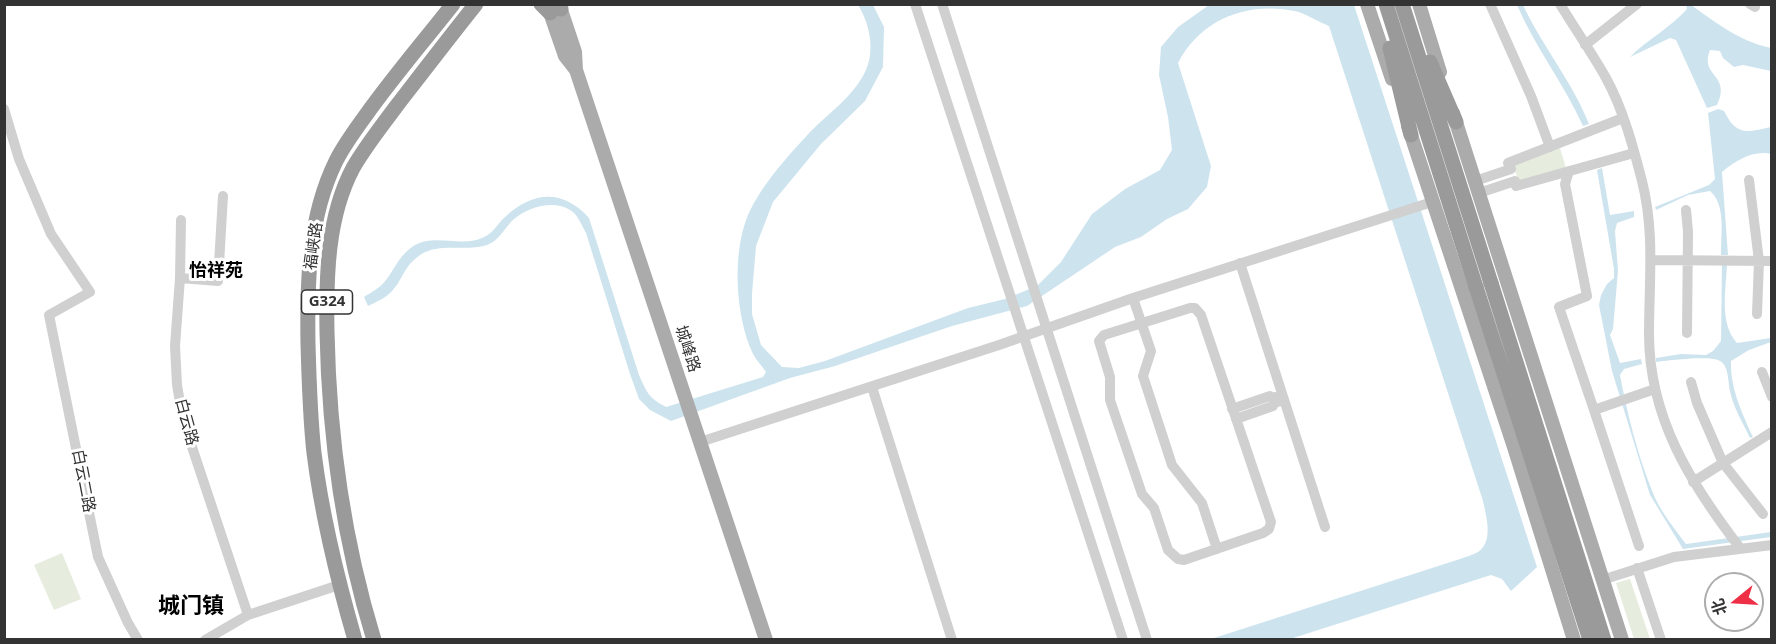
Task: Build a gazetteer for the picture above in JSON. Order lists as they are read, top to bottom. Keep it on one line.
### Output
{"streets":{"highway":["福峡路","G324"],"main road":["城峰路"],"street":["白云路","白云二路"]},"districts":["怡祥苑","城门镇"],"north":"left"}
